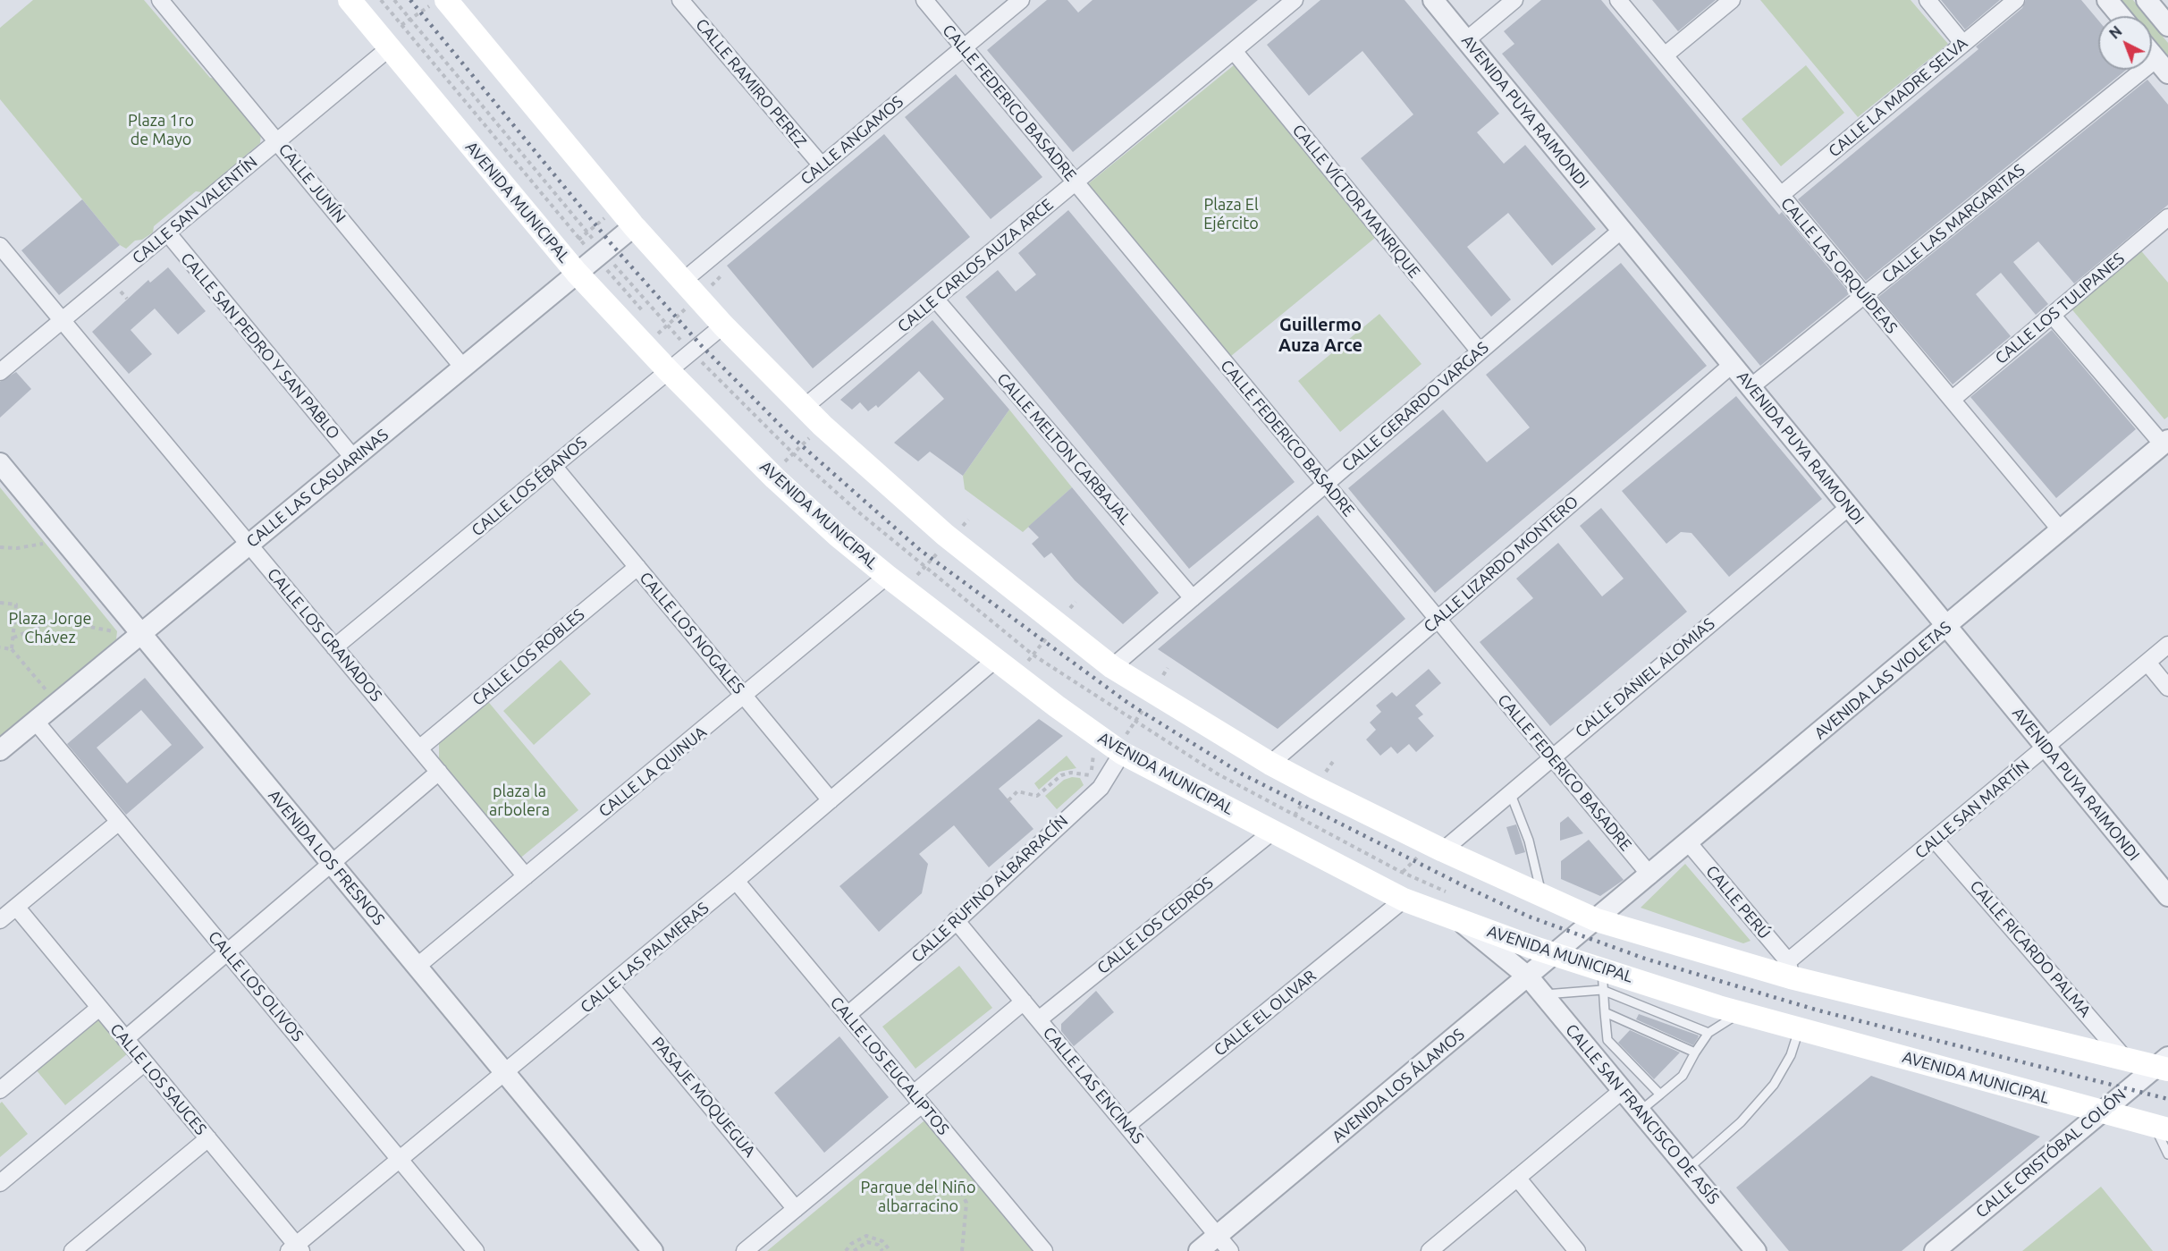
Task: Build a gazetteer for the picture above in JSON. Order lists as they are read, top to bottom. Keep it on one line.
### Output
{"streets":{"main road":["AVENIDA MUNICIPAL"],"street":["CALLE RAMIRO PEREZ","CALLE LA MADRE SELVA","CALLE FEDERICO BASADRE","AVENIDA PUYA RAIMONDI","CALLE ANGAMOS","CALLE JUNÍN","CALLE VÍCTOR MANRIQUE","CALLE SAN VALENTÍN","CALLE LAS MARGARITAS","CALLE CARLOS AUZA ARCE","CALLE LAS ORQUÍDEAS","CALLE LOS TULIPANES","CALLE SAN PEDRO Y SAN PABLO","CALLE GERARDO VARGAS","CALLE MELTON CARBAJAL","CALLE LOS ÉBANOS","CALLE LAS CASUARINAS","CALLE LIZARDO MONTERO","CALLE LOS NOGALES","CALLE LOS GRANADOS","CALLE LOS ROBLES","CALLE DANIEL ALOMIAS","AVENIDA LAS VIOLETAS","CALLE LA QUINUA","CALLE SAN MARTÍN","AVENIDA LOS FRESNOS","CALLE RUFINO ALBARRACÍN","CALLE PERÚ","CALLE LOS CEDROS","CALLE RICARDO PALMA","CALLE LAS PALMERAS","CALLE LOS OLIVOS","CALLE EL OLIVAR","CALLE LOS EUCALIPTOS","CALLE LOS SAUCES","CALLE LAS ENCINAS","AVENIDA LOS ÁLAMOS","PASAJE MOQUEGUA","CALLE SAN FRANCISCO DE ASÍS","CALLE CRISTÓBAL COLÓN"]},"crossings":[["CALLE RAMIRO PEREZ","CALLE ANGAMOS"],["CALLE LA MADRE SELVA","CALLE LAS ORQUÍDEAS"],["CALLE FEDERICO BASADRE","CALLE ANGAMOS"],["CALLE FEDERICO BASADRE","CALLE CARLOS AUZA ARCE"],["CALLE FEDERICO BASADRE","CALLE GERARDO VARGAS"],["CALLE FEDERICO BASADRE","CALLE LIZARDO MONTERO"],["CALLE FEDERICO BASADRE","CALLE DANIEL ALOMIAS"],["CALLE FEDERICO BASADRE","AVENIDA LAS VIOLETAS"],["AVENIDA PUYA RAIMONDI","CALLE LAS MARGARITAS"],["AVENIDA PUYA RAIMONDI","CALLE GERARDO VARGAS"],["AVENIDA PUYA RAIMONDI","CALLE LIZARDO MONTERO"],["AVENIDA PUYA RAIMONDI","CALLE DANIEL ALOMIAS"],["AVENIDA PUYA RAIMONDI","AVENIDA LAS VIOLETAS"],["AVENIDA PUYA RAIMONDI","CALLE SAN MARTÍN"],["CALLE JUNÍN","CALLE SAN VALENTÍN"],["CALLE JUNÍN","CALLE LAS CASUARINAS"],["CALLE VÍCTOR MANRIQUE","CALLE CARLOS AUZA ARCE"],["CALLE VÍCTOR MANRIQUE","CALLE GERARDO VARGAS"],["AVENIDA MUNICIPAL","CALLE SAN VALENTÍN"],["AVENIDA MUNICIPAL","CALLE LOS ÉBANOS"],["AVENIDA MUNICIPAL","CALLE LAS CASUARINAS"],["AVENIDA MUNICIPAL","CALLE LA QUINUA"],["AVENIDA MUNICIPAL","CALLE RUFINO ALBARRACÍN"],["AVENIDA MUNICIPAL","CALLE LOS CEDROS"],["AVENIDA MUNICIPAL","CALLE LAS PALMERAS"],["AVENIDA MUNICIPAL","CALLE EL OLIVAR"],["AVENIDA MUNICIPAL","AVENIDA LOS ÁLAMOS"],["AVENIDA MUNICIPAL","CALLE SAN FRANCISCO DE ASÍS"],["AVENIDA MUNICIPAL","CALLE CRISTÓBAL COLÓN"],["CALLE SAN VALENTÍN","CALLE SAN PEDRO Y SAN PABLO"],["CALLE SAN VALENTÍN","CALLE LOS GRANADOS"],["CALLE LAS MARGARITAS","CALLE LAS ORQUÍDEAS"],["CALLE CARLOS AUZA ARCE","CALLE MELTON CARBAJAL"],["CALLE LAS ORQUÍDEAS","CALLE LOS TULIPANES"],["CALLE LAS ORQUÍDEAS","AVENIDA LAS VIOLETAS"],["CALLE SAN PEDRO Y SAN PABLO","CALLE LAS CASUARINAS"],["CALLE GERARDO VARGAS","CALLE MELTON CARBAJAL"],["CALLE LOS ÉBANOS","CALLE LOS NOGALES"],["CALLE LOS ÉBANOS","CALLE LOS GRANADOS"],["CALLE LAS CASUARINAS","CALLE LOS GRANADOS"],["CALLE LAS CASUARINAS","AVENIDA LOS FRESNOS"],["CALLE LAS CASUARINAS","CALLE LOS OLIVOS"],["CALLE LOS NOGALES","CALLE LOS ROBLES"],["CALLE LOS NOGALES","CALLE LA QUINUA"],["CALLE LOS NOGALES","CALLE LAS PALMERAS"],["CALLE LOS GRANADOS","CALLE LOS ROBLES"],["CALLE LOS GRANADOS","CALLE LA QUINUA"],["AVENIDA LAS VIOLETAS","CALLE PERÚ"],["AVENIDA LAS VIOLETAS","AVENIDA LOS ÁLAMOS"],["CALLE LA QUINUA","AVENIDA LOS FRESNOS"],["CALLE SAN MARTÍN","CALLE PERÚ"],["CALLE SAN MARTÍN","CALLE RICARDO PALMA"],["AVENIDA LOS FRESNOS","CALLE LAS PALMERAS"],["CALLE RUFINO ALBARRACÍN","CALLE LOS EUCALIPTOS"],["CALLE RUFINO ALBARRACÍN","CALLE LAS ENCINAS"],["CALLE LOS CEDROS","CALLE LAS ENCINAS"],["CALLE LAS PALMERAS","CALLE LOS OLIVOS"],["CALLE LAS PALMERAS","CALLE LOS EUCALIPTOS"],["CALLE LAS PALMERAS","CALLE LOS SAUCES"],["CALLE LAS PALMERAS","PASAJE MOQUEGUA"],["CALLE EL OLIVAR","CALLE LAS ENCINAS"],["CALLE LAS ENCINAS","AVENIDA LOS ÁLAMOS"],["AVENIDA LOS ÁLAMOS","CALLE SAN FRANCISCO DE ASÍS"]],"districts":["Guillermo Auza Arce"],"parks":["Plaza 1ro de Mayo","Plaza El Ejército","Plaza Jorge Chávez","plaza la arbolera","Parque del Niño albarracino"],"north":"top left"}
